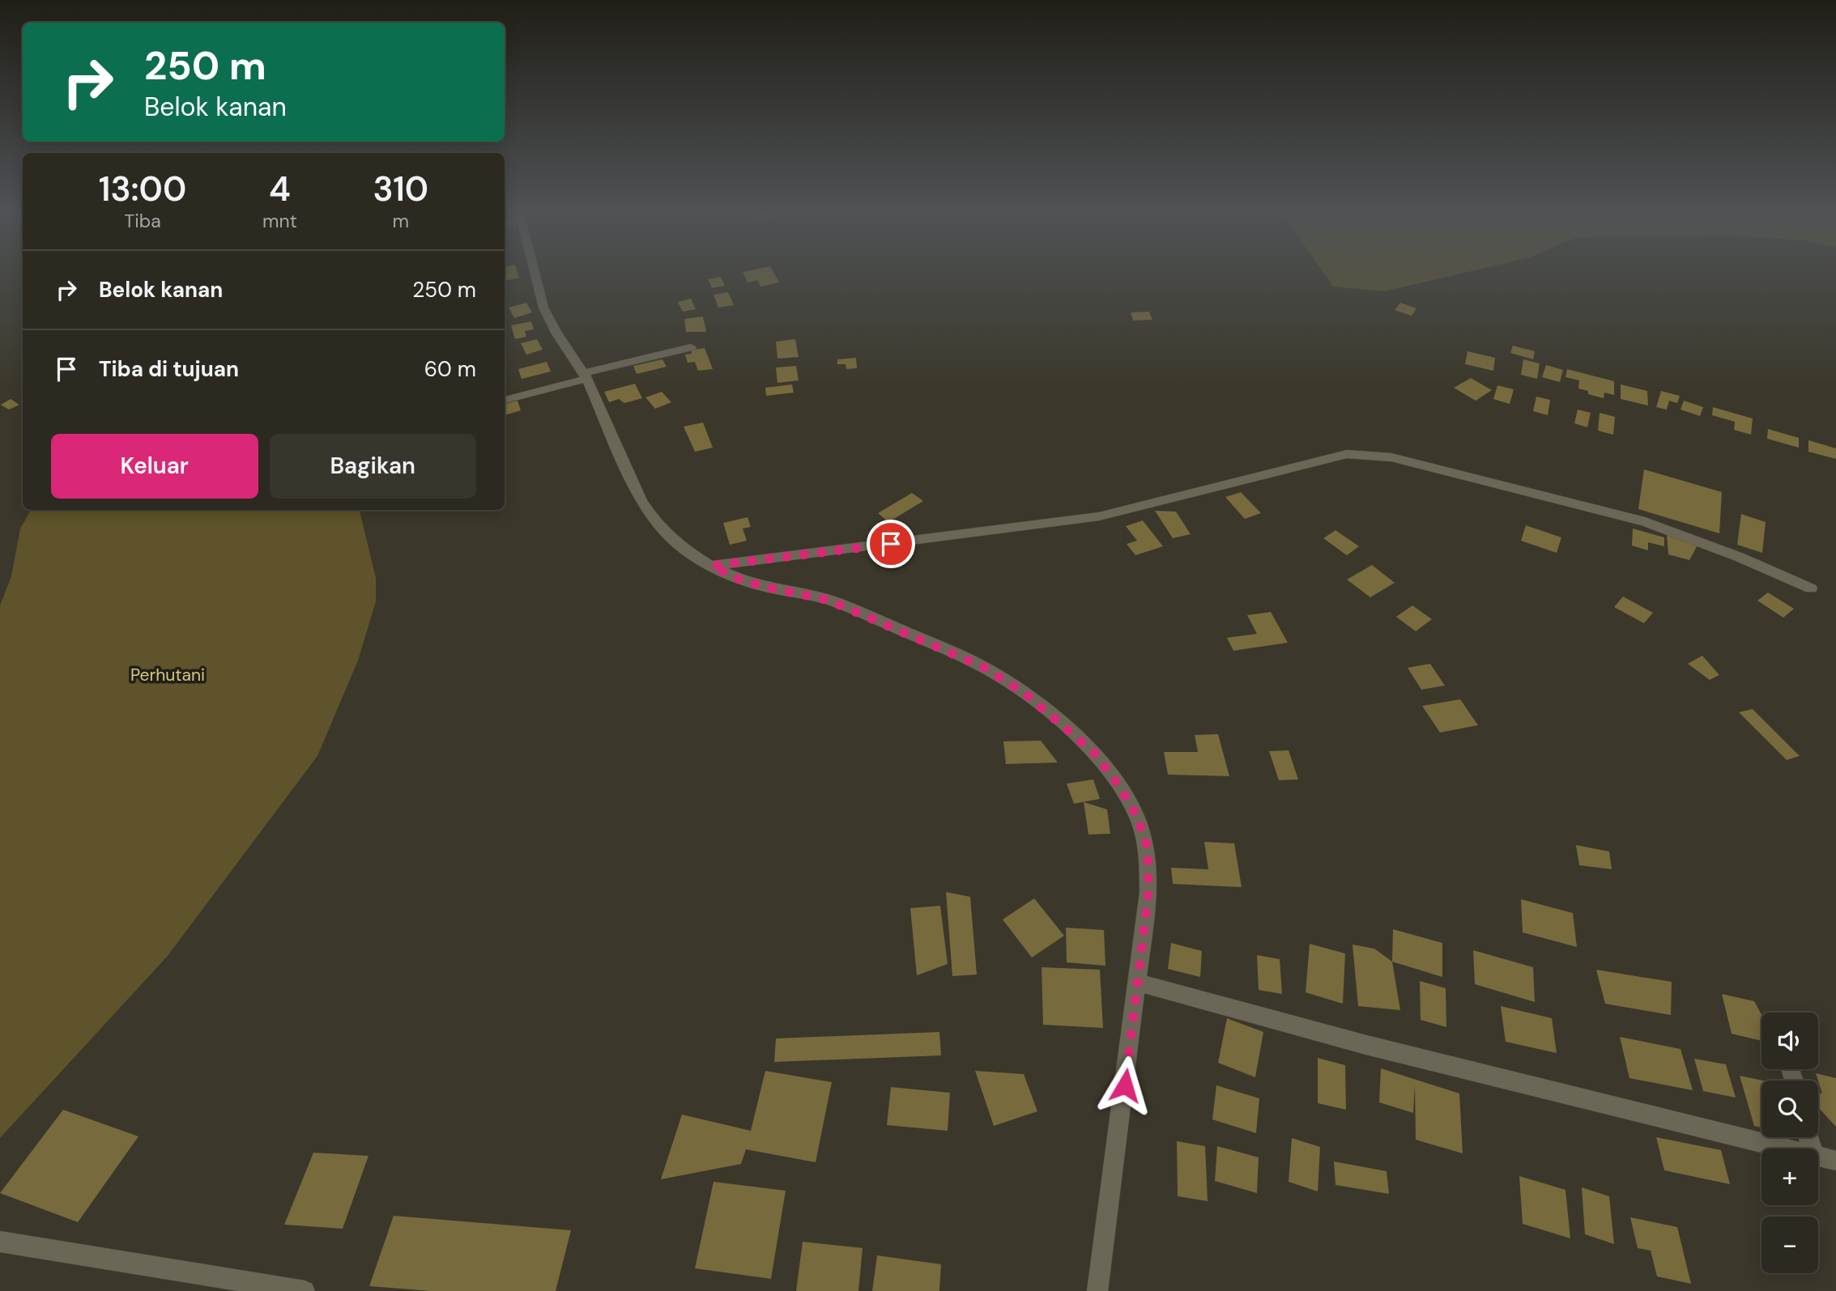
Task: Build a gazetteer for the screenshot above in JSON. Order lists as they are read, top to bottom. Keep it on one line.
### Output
{"parks":["Perhutani"],"page":{"turn":["250 m","Belok kanan"],"eta":["13:00","Tiba","4","mnt","310","m"],"list":[{"name":"Belok kanan","value":"250 m"},{"name":"Tiba di tujuan","value":"60 m"}],"buttons":["Keluar","Bagikan"],"map_buttons":["+","−"]}}
